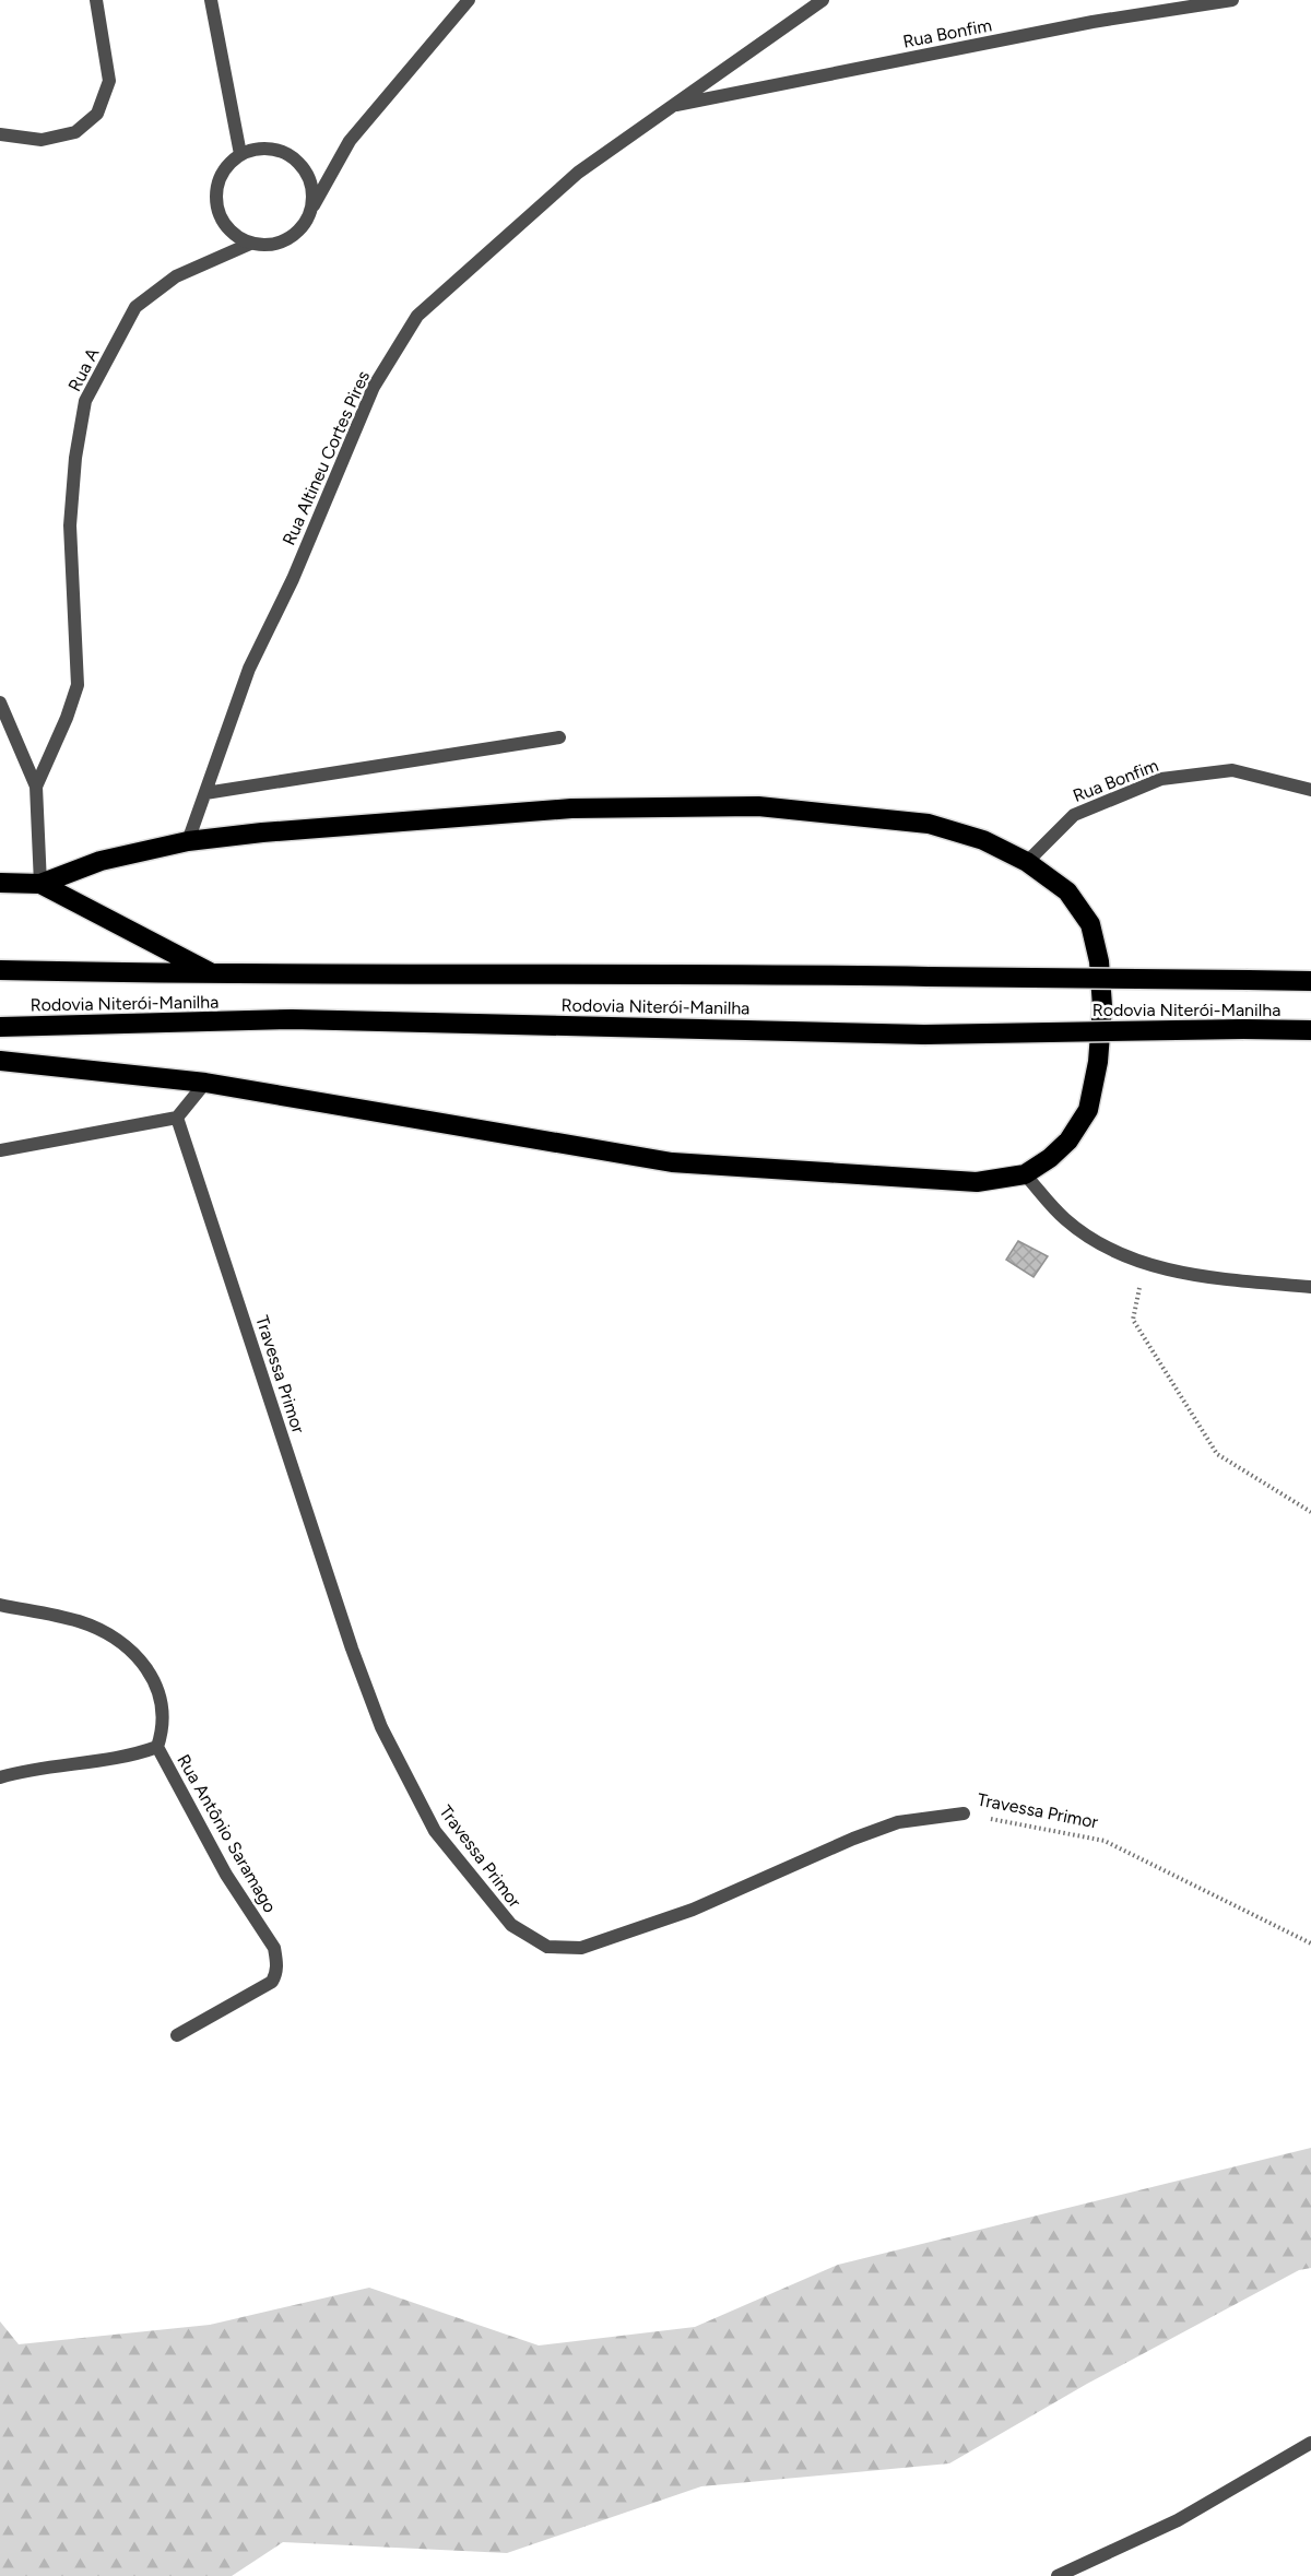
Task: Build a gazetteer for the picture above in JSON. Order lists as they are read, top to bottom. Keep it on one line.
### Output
{"streets":{"highway":["Rodovia Niterói-Manilha"],"street":["Rua Bonfim","Rua A","Rua Altineu Cortes Pires","Travessa Primor","Rua Antônio Saramago"]},"crossings":[["Rua Bonfim","Rua Altineu Cortes Pires"]]}
